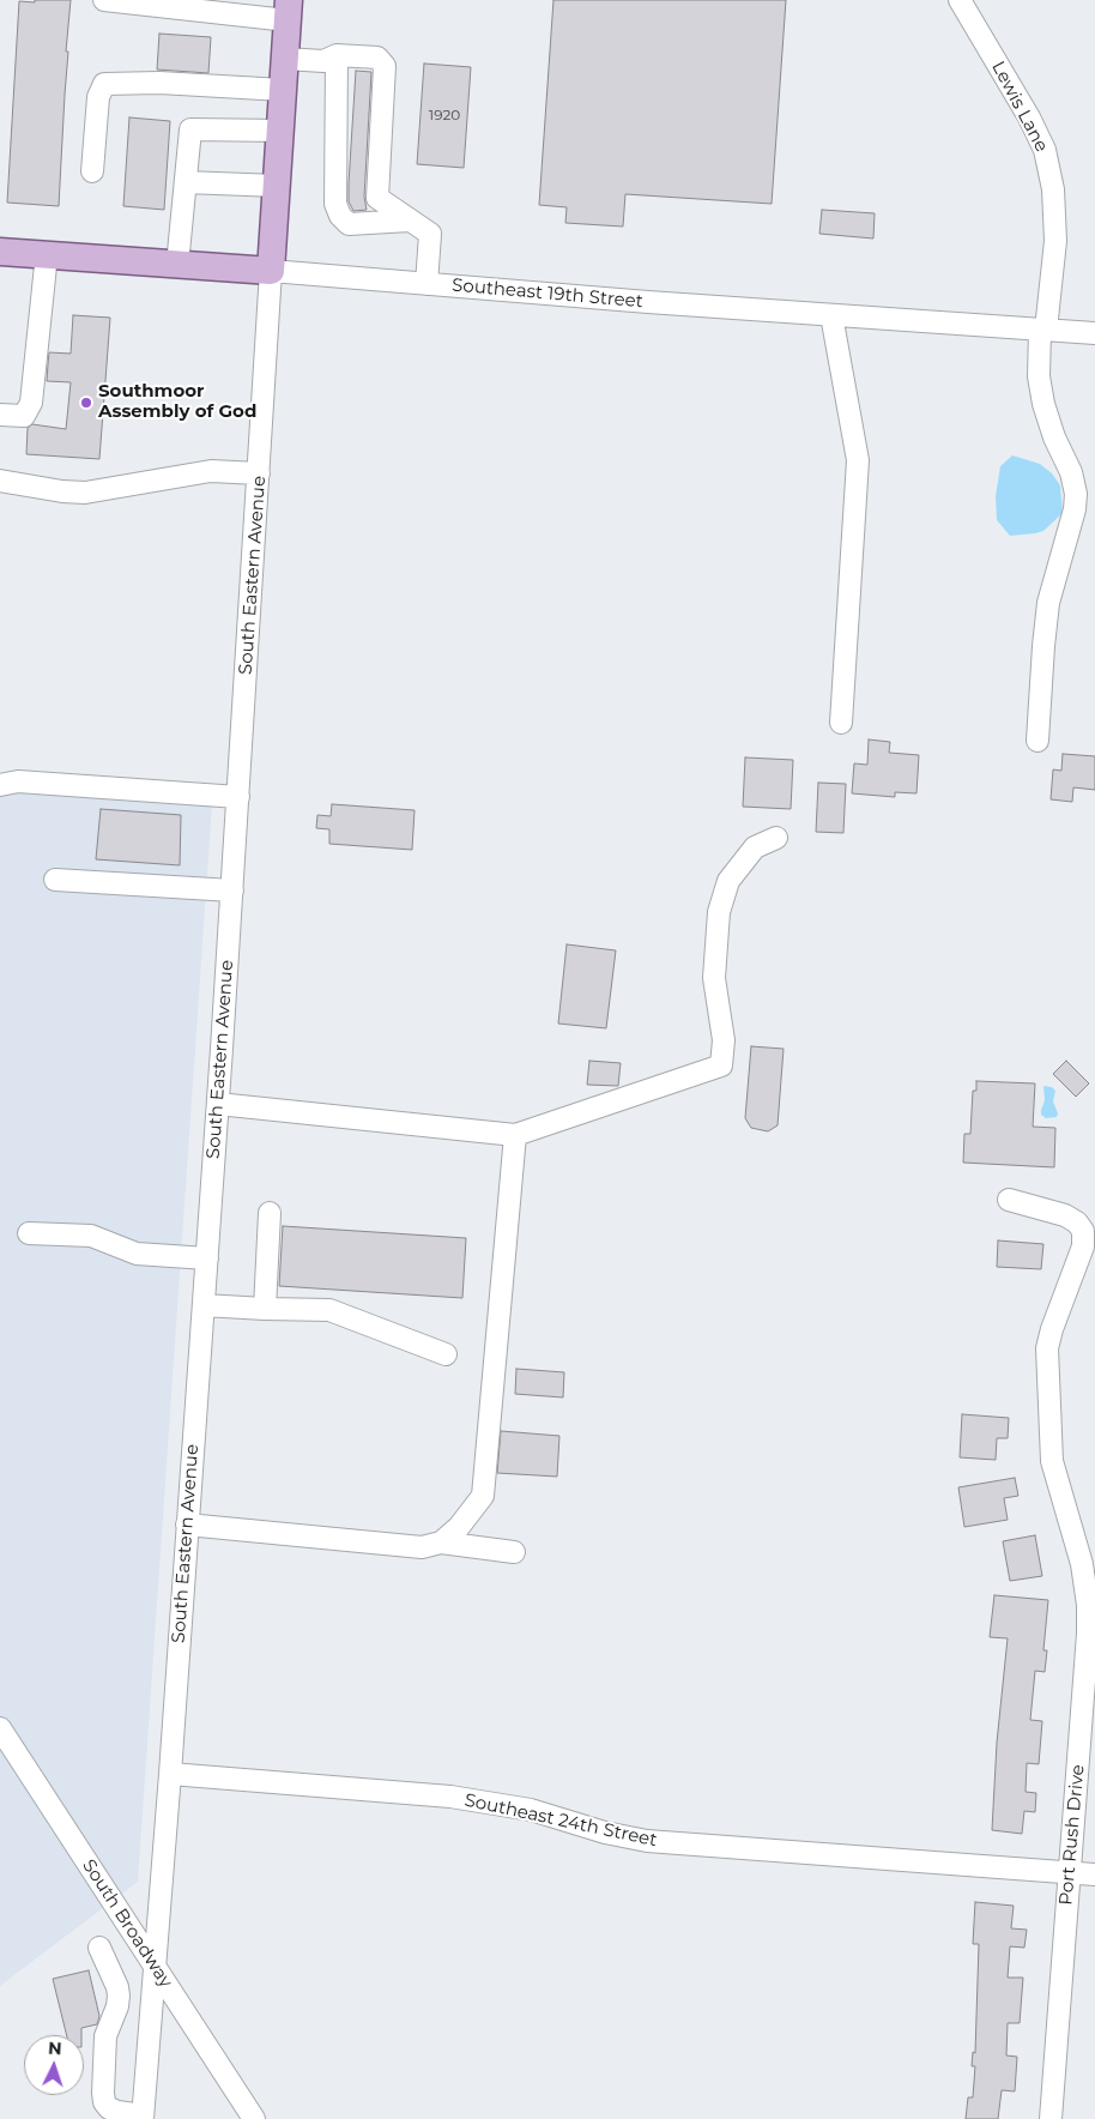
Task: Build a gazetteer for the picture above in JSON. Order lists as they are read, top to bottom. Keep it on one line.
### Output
{"streets":{"main road":["Southeast 19th Street","South Eastern Avenue"],"street":["Lewis Lane","Southeast 24th Street","Port Rush Drive","South Broadway"]},"crossings":[["Lewis Lane","Southeast 19th Street"],["Southeast 19th Street","South Eastern Avenue"],["South Eastern Avenue","Southeast 24th Street"],["South Eastern Avenue","South Broadway"],["Southeast 24th Street","Port Rush Drive"]],"places":["Southmoor Assembly of God"],"house_numbers":["1920"],"north":"top"}
